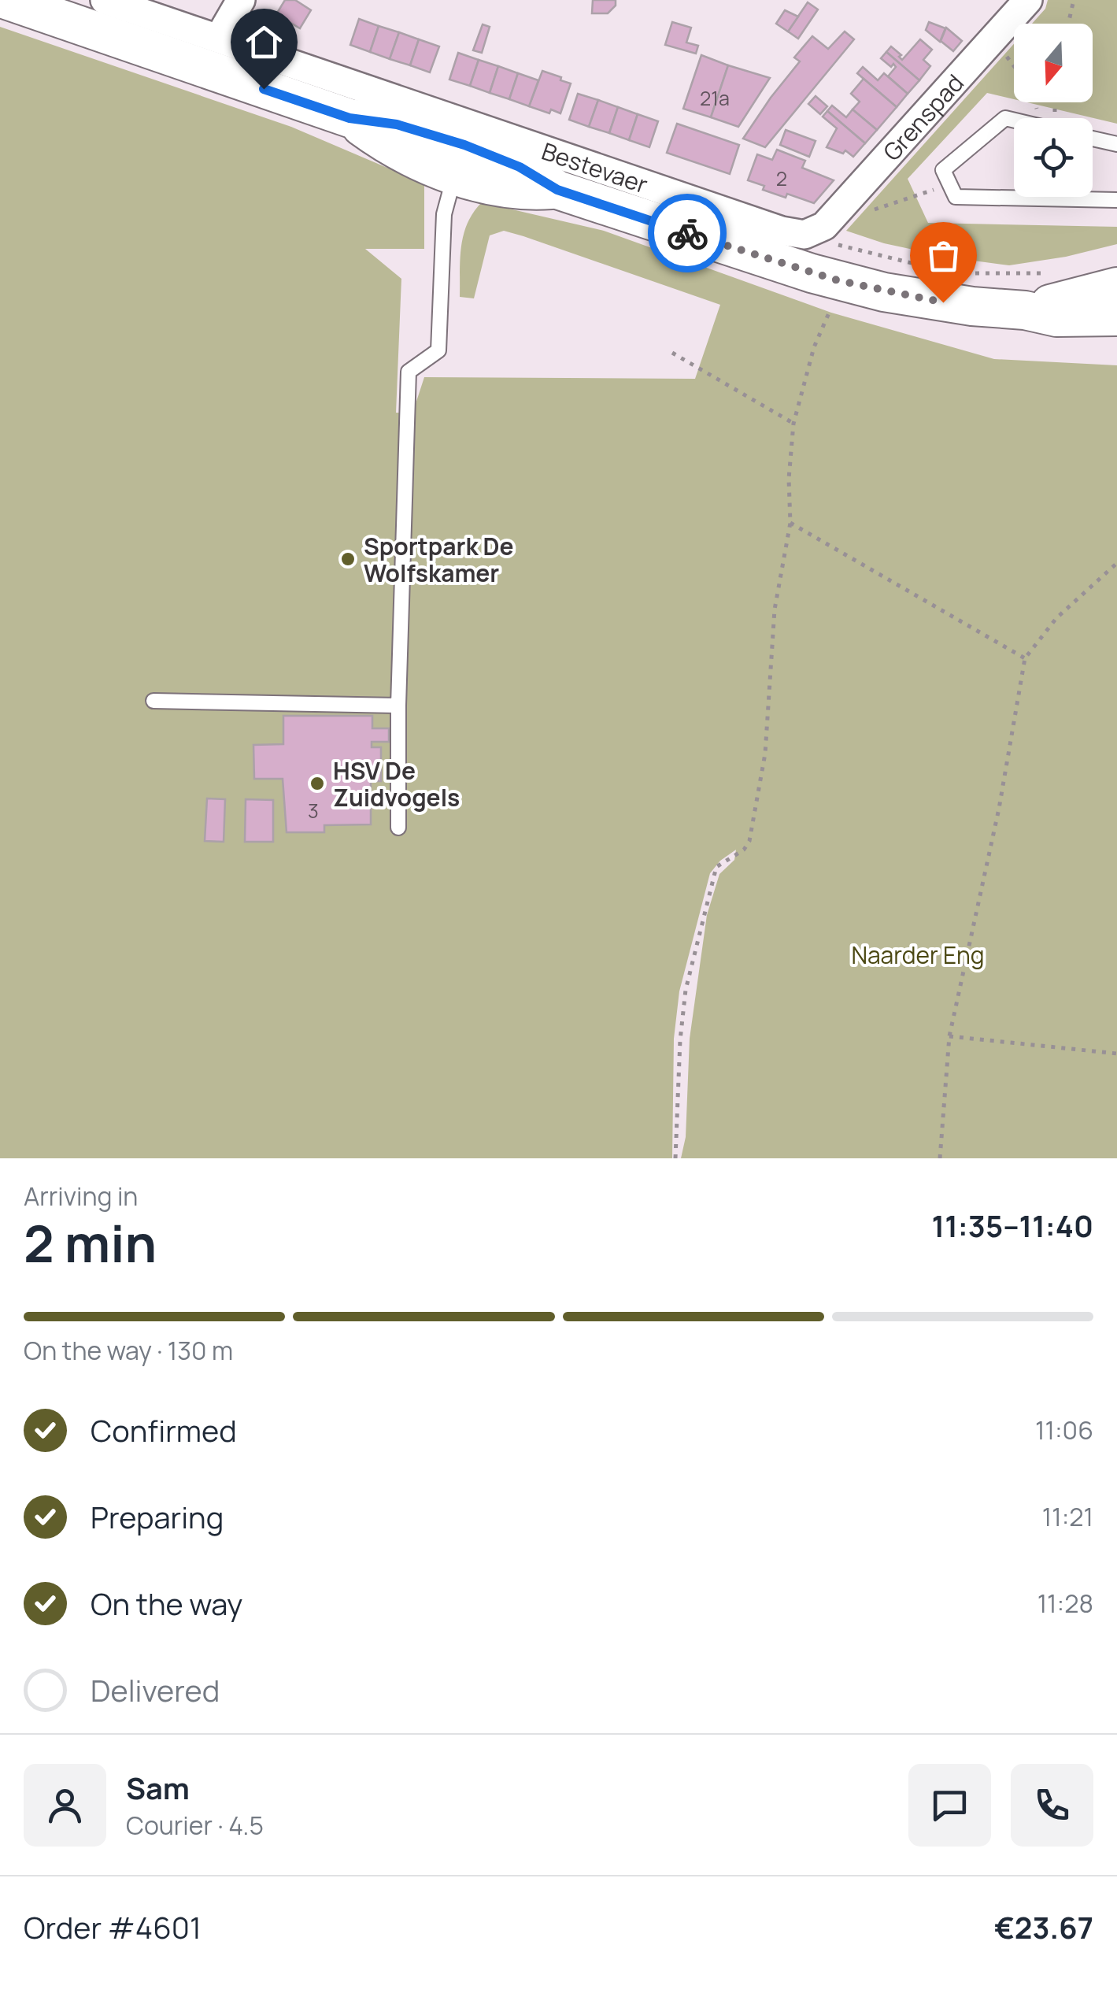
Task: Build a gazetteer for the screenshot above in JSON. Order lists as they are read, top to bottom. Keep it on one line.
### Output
{"streets":{"main road":["Bestevaer"],"street":["Grenspad"]},"crossings":[["Grenspad","Bestevaer"]],"parks":["Naarder Eng"],"places":["Sportpark De Wolfskamer","HSV De Zuidvogels"],"house_numbers":["21a","2","3"],"north":"bottom","page":{"heading":["2 min","Arriving in","11:35–11:40"],"panel":["Sam","Courier · 4.5","Order #4601","€23.67"],"bar":"On the way · 130 m","list":[["Confirmed","11:06"],["Preparing","11:21"],["On the way","11:28"],"Delivered"]}}
